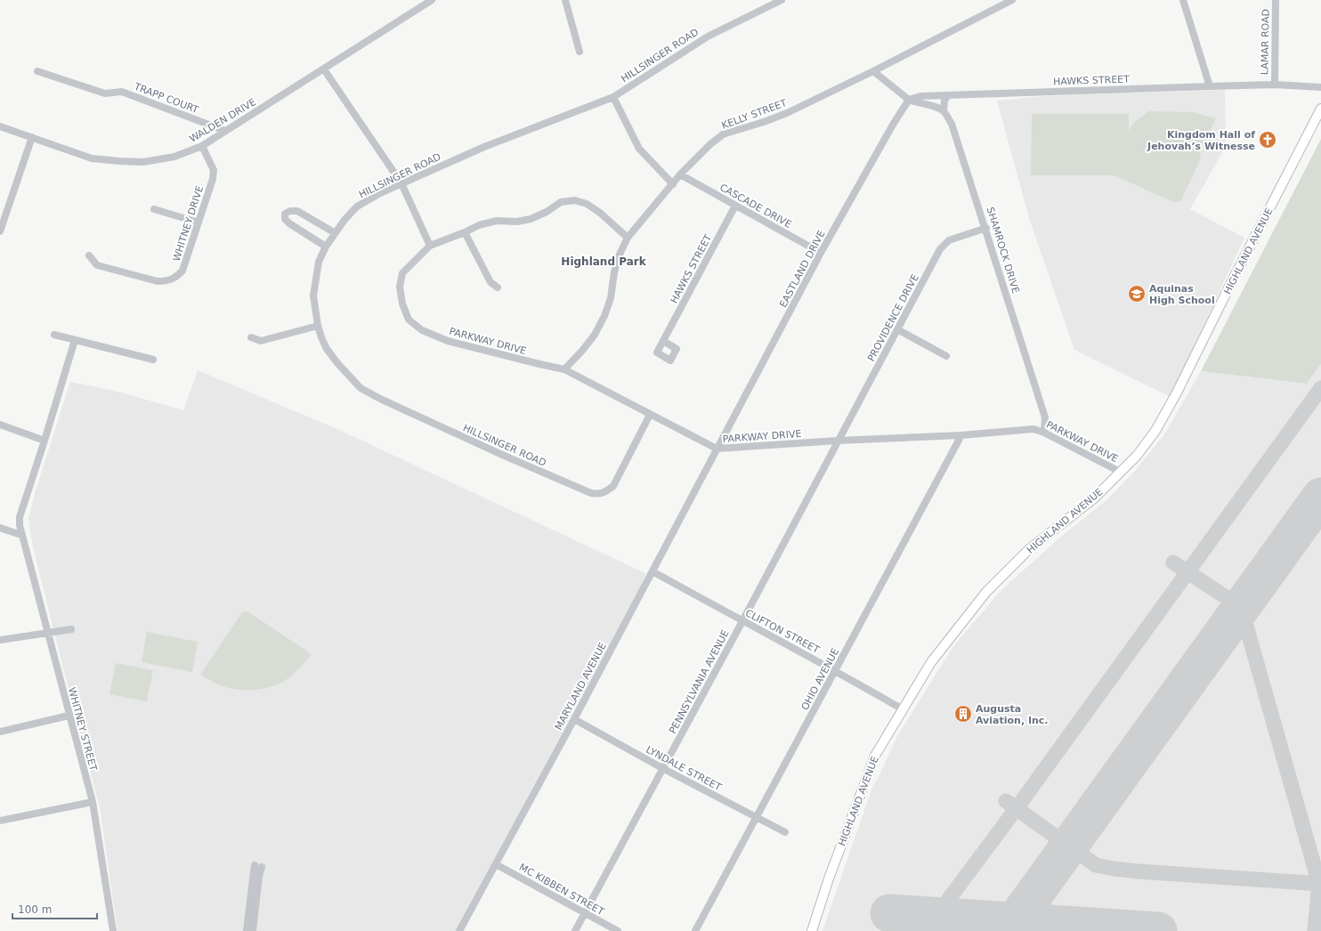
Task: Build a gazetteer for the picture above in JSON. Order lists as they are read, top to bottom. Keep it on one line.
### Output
{"streets":{"main road":["HIGHLAND AVENUE"],"street":["LAMAR ROAD","HILLSINGER ROAD","HAWKS STREET","TRAPP COURT","KELLY STREET","WALDEN DRIVE","CASCADE DRIVE","WHITNEY DRIVE","SHAMROCK DRIVE","EASTLAND DRIVE","PROVIDENCE DRIVE","PARKWAY DRIVE","CLIFTON STREET","OHIO AVENUE","PENNSYLVANIA AVENUE","MARYLAND AVENUE","WHITNEY STREET","LYNDALE STREET","MC KIBBEN STREET"]},"crossings":[["LAMAR ROAD","HAWKS STREET"],["HILLSINGER ROAD","PARKWAY DRIVE"],["HAWKS STREET","CASCADE DRIVE"],["HAWKS STREET","EASTLAND DRIVE"],["TRAPP COURT","WALDEN DRIVE"],["KELLY STREET","CASCADE DRIVE"],["KELLY STREET","PARKWAY DRIVE"],["WALDEN DRIVE","WHITNEY DRIVE"],["CASCADE DRIVE","EASTLAND DRIVE"],["SHAMROCK DRIVE","PROVIDENCE DRIVE"],["SHAMROCK DRIVE","PARKWAY DRIVE"],["HIGHLAND AVENUE","PARKWAY DRIVE"],["HIGHLAND AVENUE","CLIFTON STREET"],["EASTLAND DRIVE","PARKWAY DRIVE"],["EASTLAND DRIVE","MARYLAND AVENUE"],["PROVIDENCE DRIVE","PARKWAY DRIVE"],["PROVIDENCE DRIVE","PENNSYLVANIA AVENUE"],["PARKWAY DRIVE","OHIO AVENUE"],["PARKWAY DRIVE","PENNSYLVANIA AVENUE"],["PARKWAY DRIVE","MARYLAND AVENUE"],["CLIFTON STREET","OHIO AVENUE"],["CLIFTON STREET","PENNSYLVANIA AVENUE"],["CLIFTON STREET","MARYLAND AVENUE"],["OHIO AVENUE","LYNDALE STREET"],["PENNSYLVANIA AVENUE","LYNDALE STREET"],["PENNSYLVANIA AVENUE","MC KIBBEN STREET"],["MARYLAND AVENUE","LYNDALE STREET"],["MARYLAND AVENUE","MC KIBBEN STREET"]],"districts":["Highland Park"],"places":{"church":["Kingdom Hall of Jehovah’s Witnesse"],"school or university":["Aquinas High School"],"building":["Augusta Aviation, Inc."]},"scale_bar":"100 m"}
